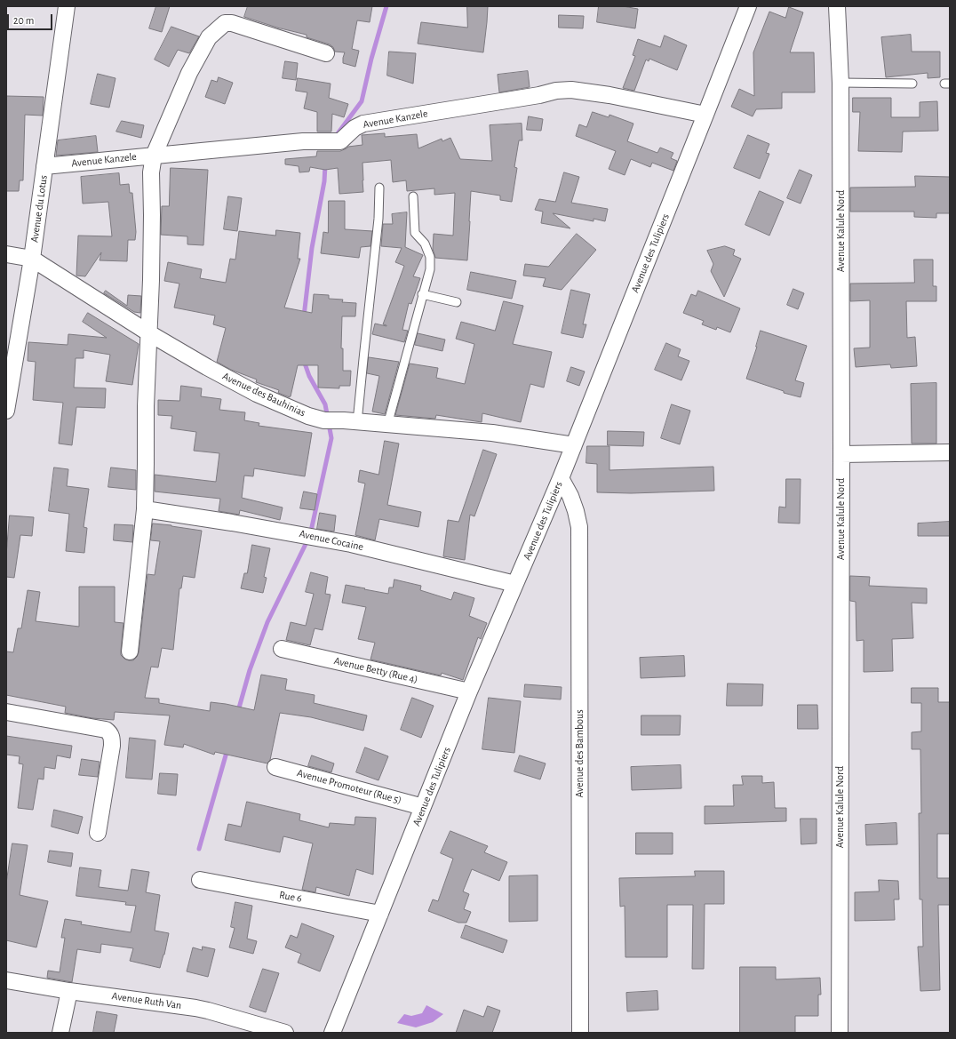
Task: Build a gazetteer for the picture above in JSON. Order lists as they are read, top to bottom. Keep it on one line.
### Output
{"streets":{"street":["Avenue Kanzele","Avenue du Lotus","Avenue Kalule Nord","Avenue des Tulipiers","Avenue des Bauhinias","Avenue Cocaine","Avenue Betty (Rue 4)","Avenue des Bambous","Avenue Promoteur (Rue 5)","Rue 6","Avenue Ruth Van"]},"crossings":[["Avenue Kanzele","Avenue du Lotus"],["Avenue Kanzele","Avenue des Tulipiers"],["Avenue du Lotus","Avenue des Bauhinias"],["Avenue des Tulipiers","Avenue des Bauhinias"],["Avenue des Tulipiers","Avenue Cocaine"],["Avenue des Tulipiers","Avenue Betty (Rue 4)"],["Avenue des Tulipiers","Avenue des Bambous"],["Avenue des Tulipiers","Avenue Promoteur (Rue 5)"],["Avenue des Tulipiers","Rue 6"]],"scale_bar":"20 m"}
